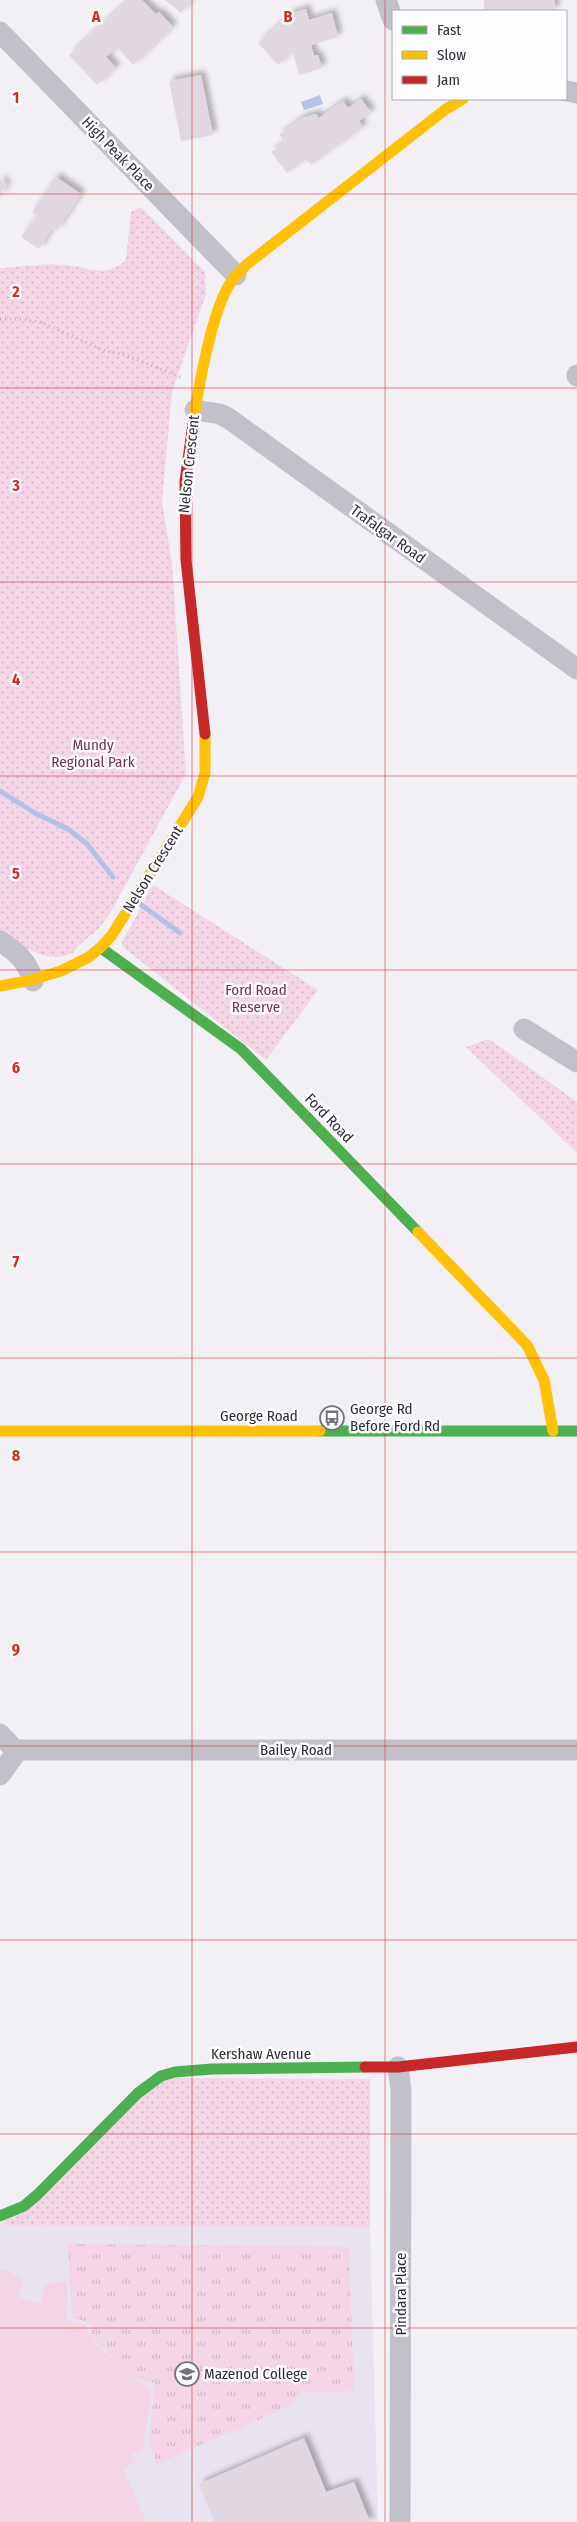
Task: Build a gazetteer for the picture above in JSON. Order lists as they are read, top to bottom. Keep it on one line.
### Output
{"streets":{"street":["High Peak Place","Nelson Crescent","Trafalgar Road","Ford Road","George Road","Bailey Road","Kershaw Avenue","Pindara Place"]},"crossings":[["High Peak Place","Nelson Crescent"],["Nelson Crescent","Trafalgar Road"],["Nelson Crescent","Ford Road"],["Ford Road","George Road"],["Kershaw Avenue","Pindara Place"]],"parks":["Mundy Regional Park","Ford Road Reserve"],"places":{"bus stop":["George Rd Before Ford Rd"],"school or university":["Mazenod College"]},"legend":["Fast","Slow","Jam"],"grid":{"columns":["A","B"],"rows":["1","2","3","4","5","6","7","8","9"]}}
